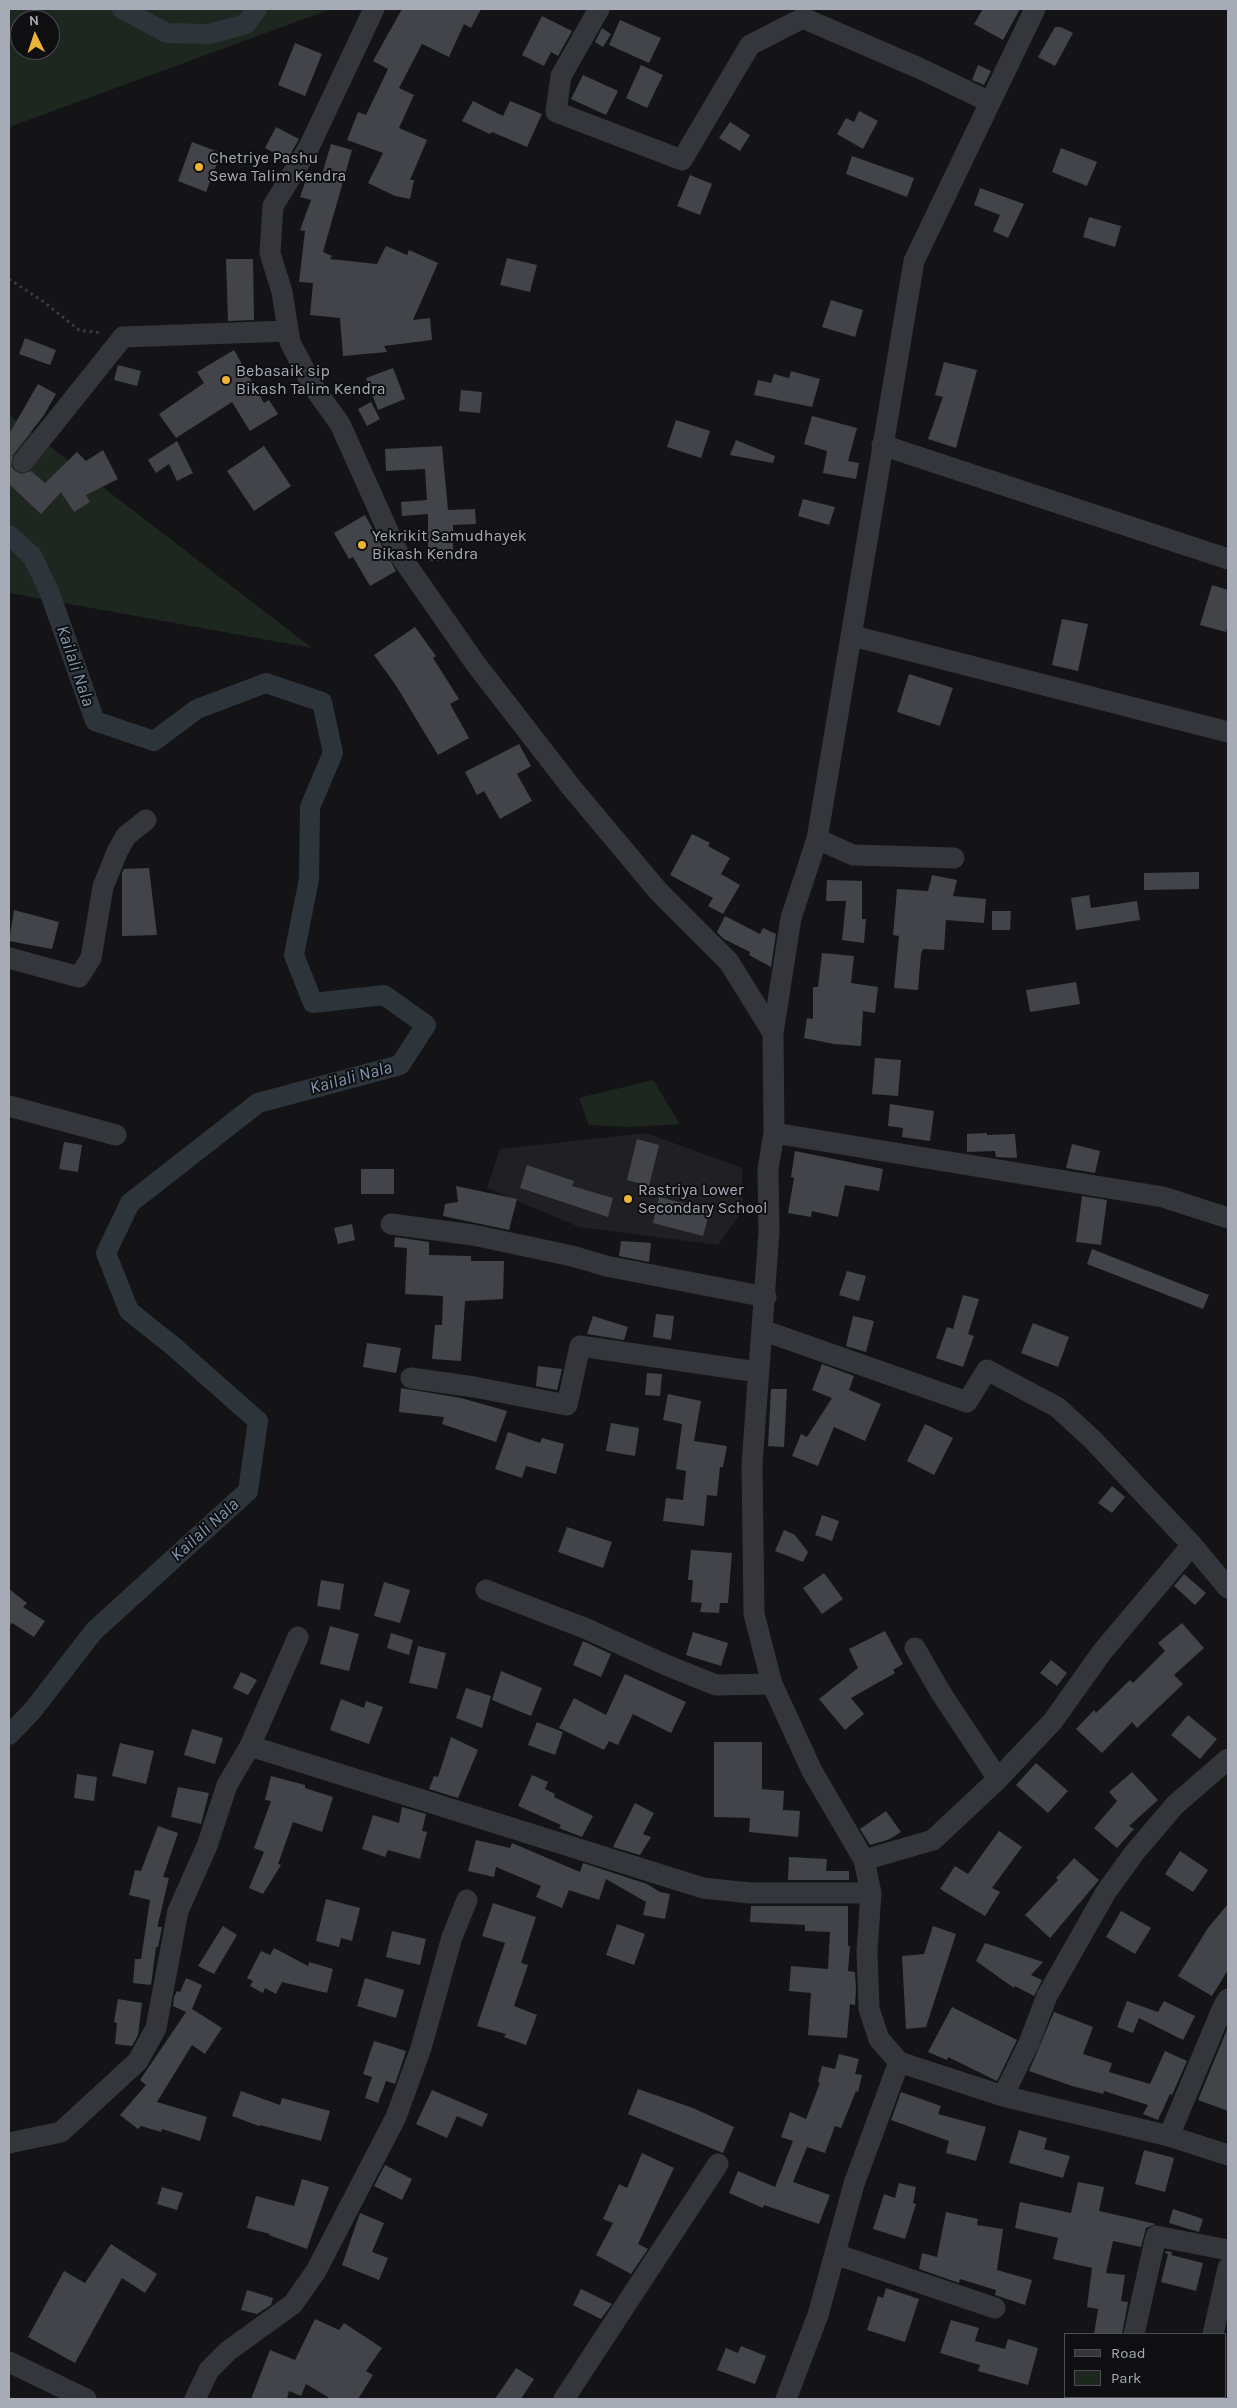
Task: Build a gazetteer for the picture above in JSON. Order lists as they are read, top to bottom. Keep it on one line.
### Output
{"water":["Kailali Nala"],"places":["Chetriye Pashu Sewa Talim Kendra","Bebasaik sip Bikash Talim Kendra","Yekrikit Samudhayek Bikash Kendra","Rastriya Lower Secondary School"],"legend":["Road","Park"],"north":"top"}
